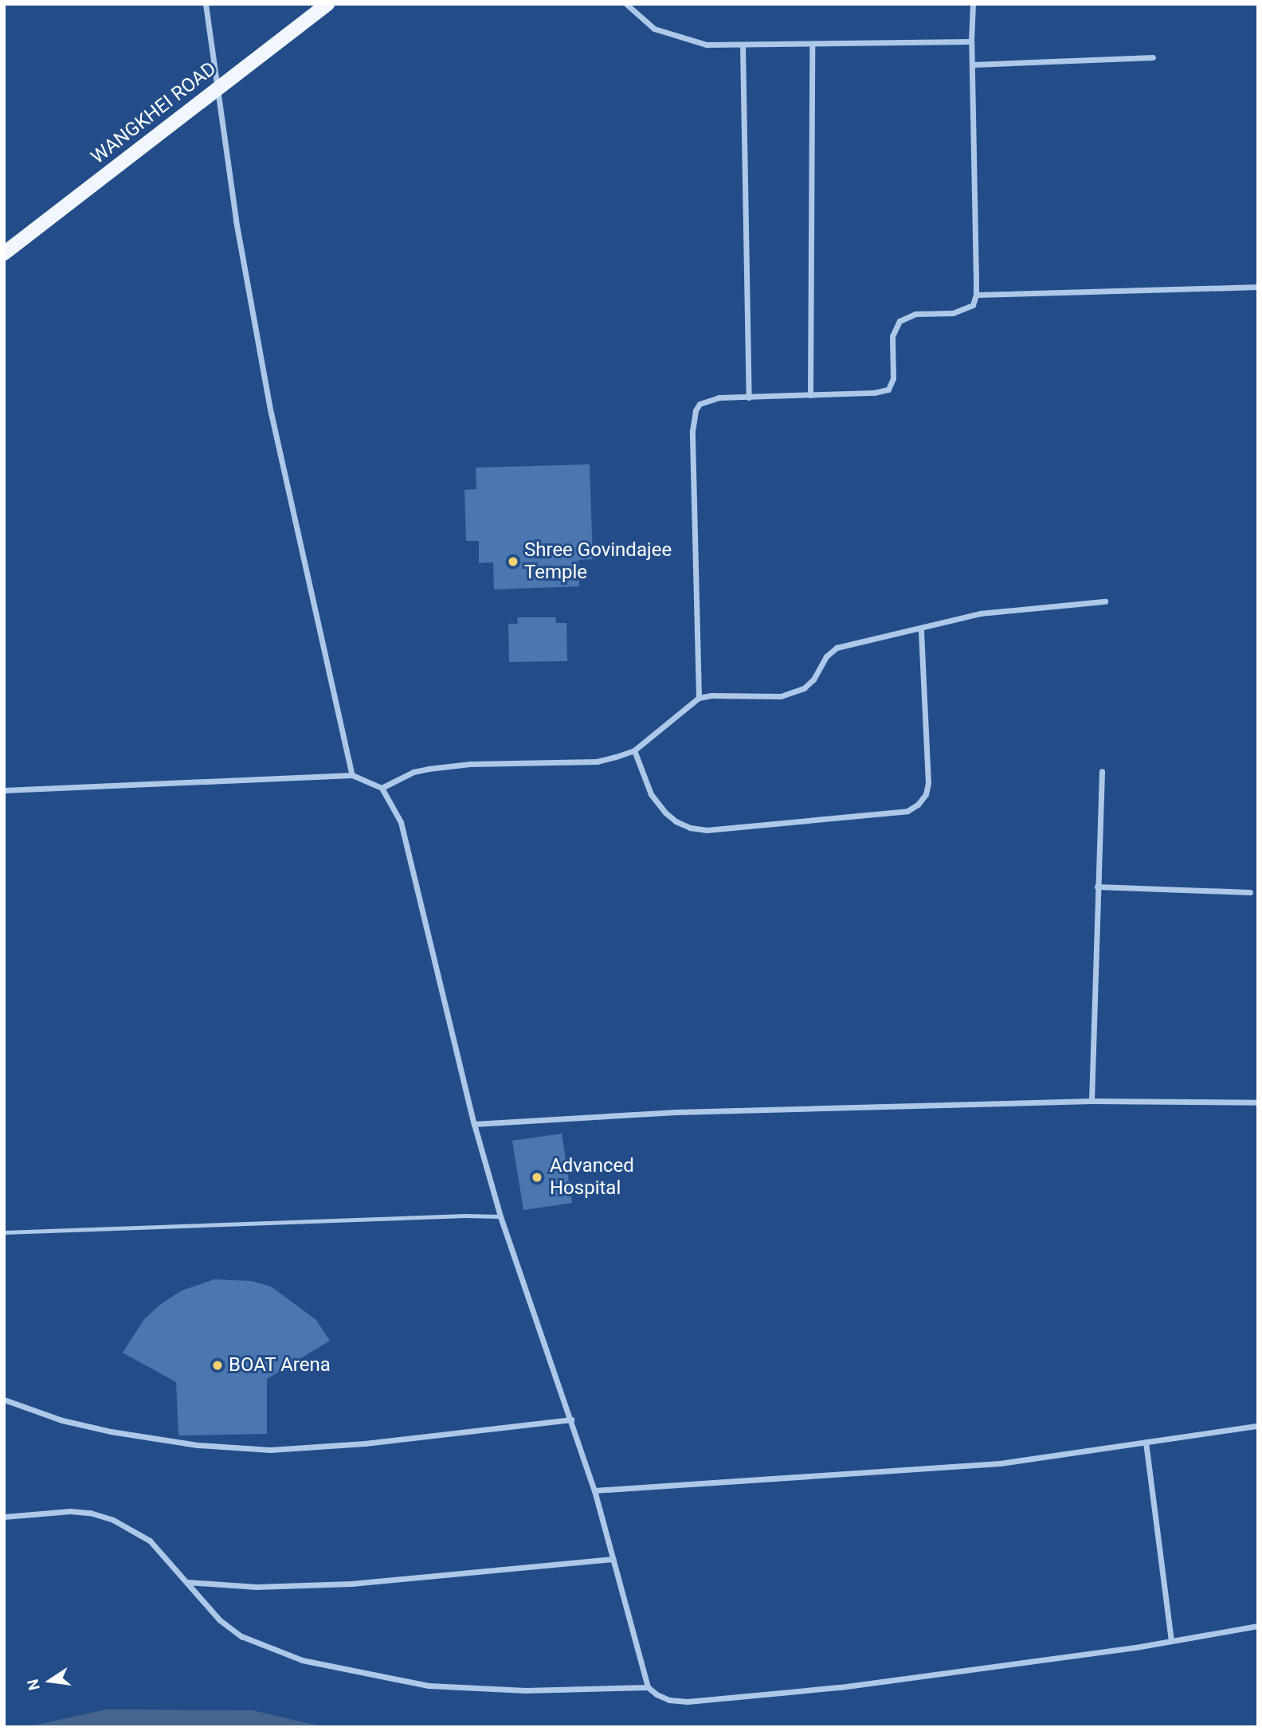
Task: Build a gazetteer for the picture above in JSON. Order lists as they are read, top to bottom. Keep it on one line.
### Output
{"streets":{"main road":["WANGKHEI ROAD"]},"places":["Shree Govindajee Temple","Advanced Hospital","BOAT Arena"],"north":"left"}
